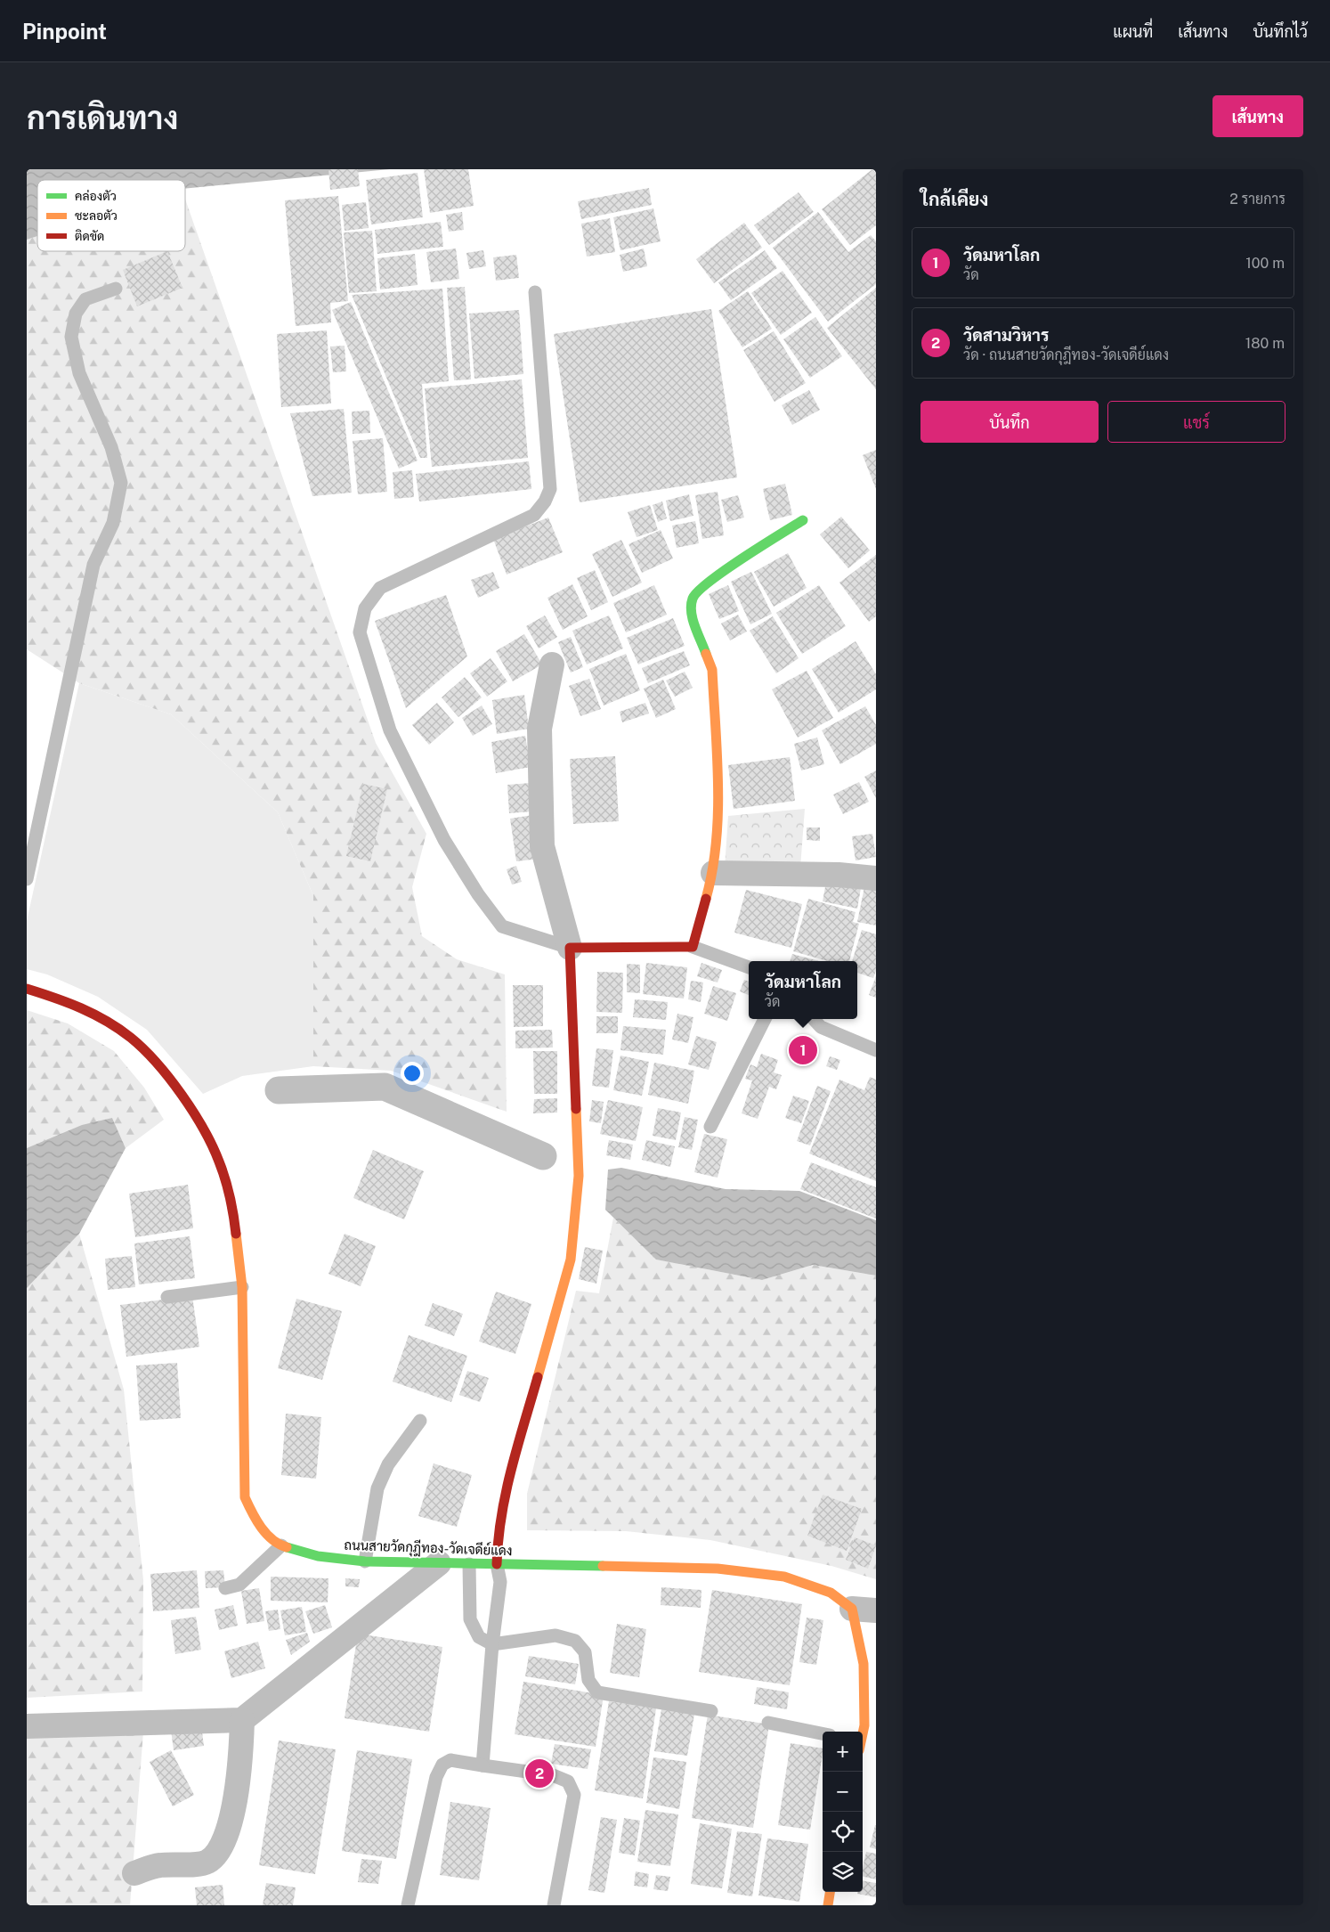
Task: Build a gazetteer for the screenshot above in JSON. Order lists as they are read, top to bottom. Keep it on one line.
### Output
{"streets":{"main road":["ถนนสายวัดกุฎีทอง-วัดเจดีย์แดง"]},"legend":["คล่องตัว","ชะลอตัว","ติดขัด"],"page":{"header":"Pinpoint","nav":["แผนที่","เส้นทาง","บันทึกไว้"],"buttons":["เส้นทาง",["บันทึก","แชร์"]],"title":"การเดินทาง","heading":["ใกล้เคียง","2 รายการ"],"list":[{"mark":"1","name":"วัดมหาโลก","note":"วัด","value":"100 m"},{"mark":"2","name":"วัดสามวิหาร","note":"วัด · ถนนสายวัดกุฎีทอง-วัดเจดีย์แดง","value":"180 m"}],"popup":["วัดมหาโลก","วัด"],"pins":["1","2"],"map_buttons":["+","−"]}}
